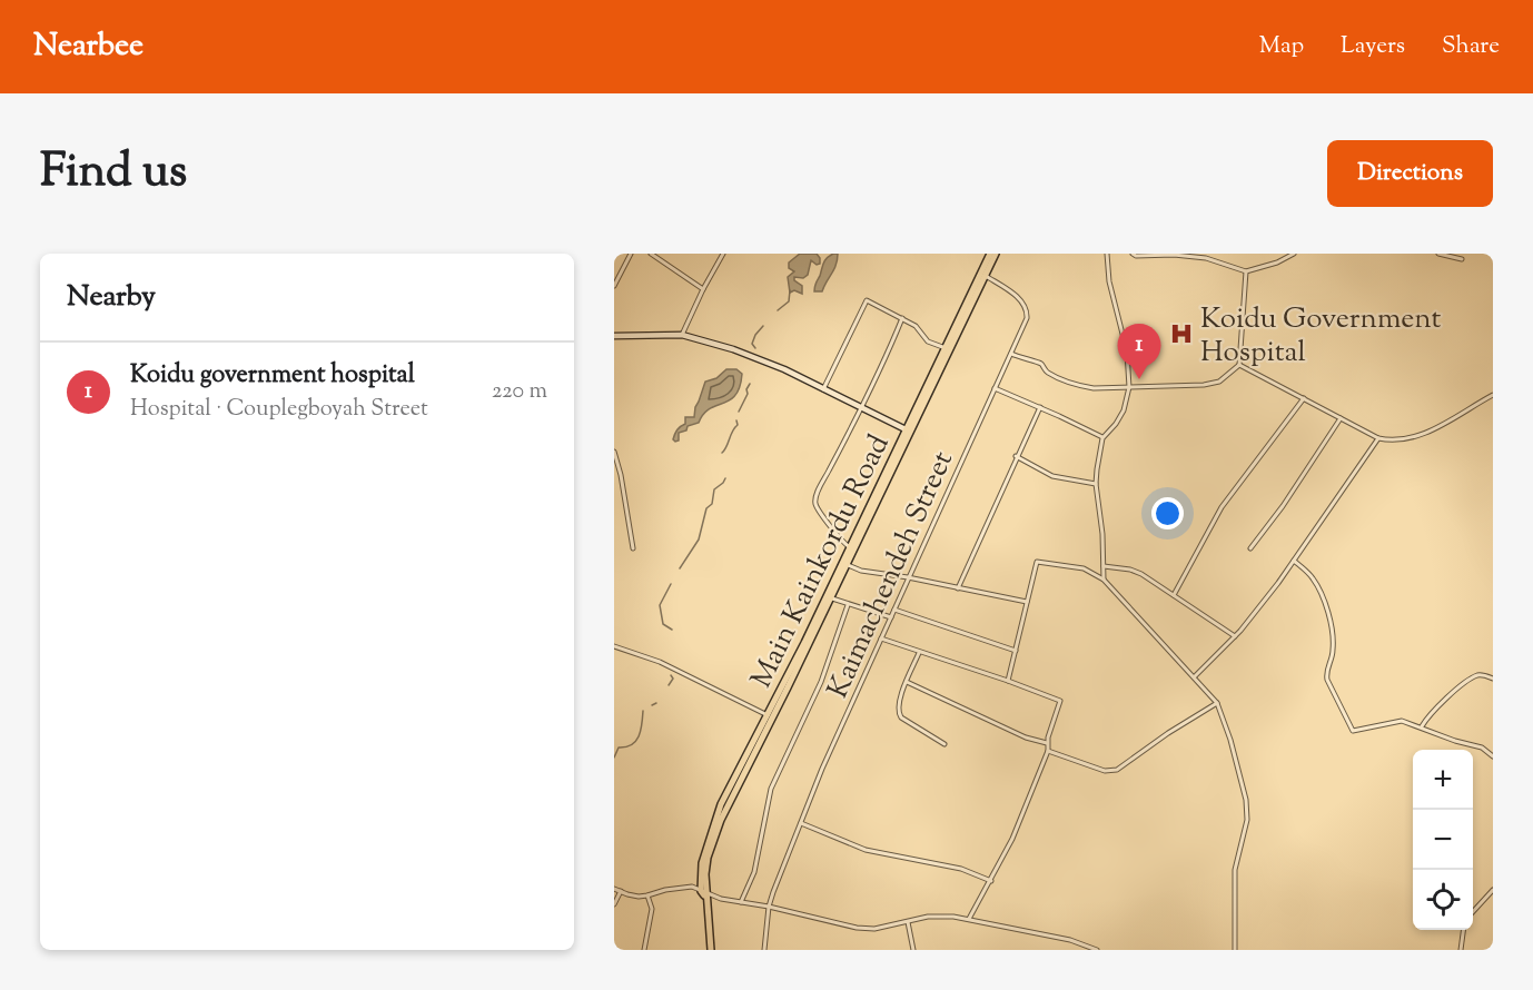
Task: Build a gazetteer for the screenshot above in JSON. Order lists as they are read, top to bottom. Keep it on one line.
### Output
{"streets":{"main road":["Main Kainkordu Road"],"street":["Kaimachendeh Street"]},"places":{"hospital":["Koidu Government Hospital"]},"page":{"header":"Nearbee","nav":["Map","Layers","Share"],"title":"Find us","buttons":"Directions","heading":"Nearby","pins":"1","list":[{"mark":"1","name":"Koidu government hospital","note":"Hospital · Couplegboyah Street","value":"220 m"}],"map_buttons":["+","−"]}}
